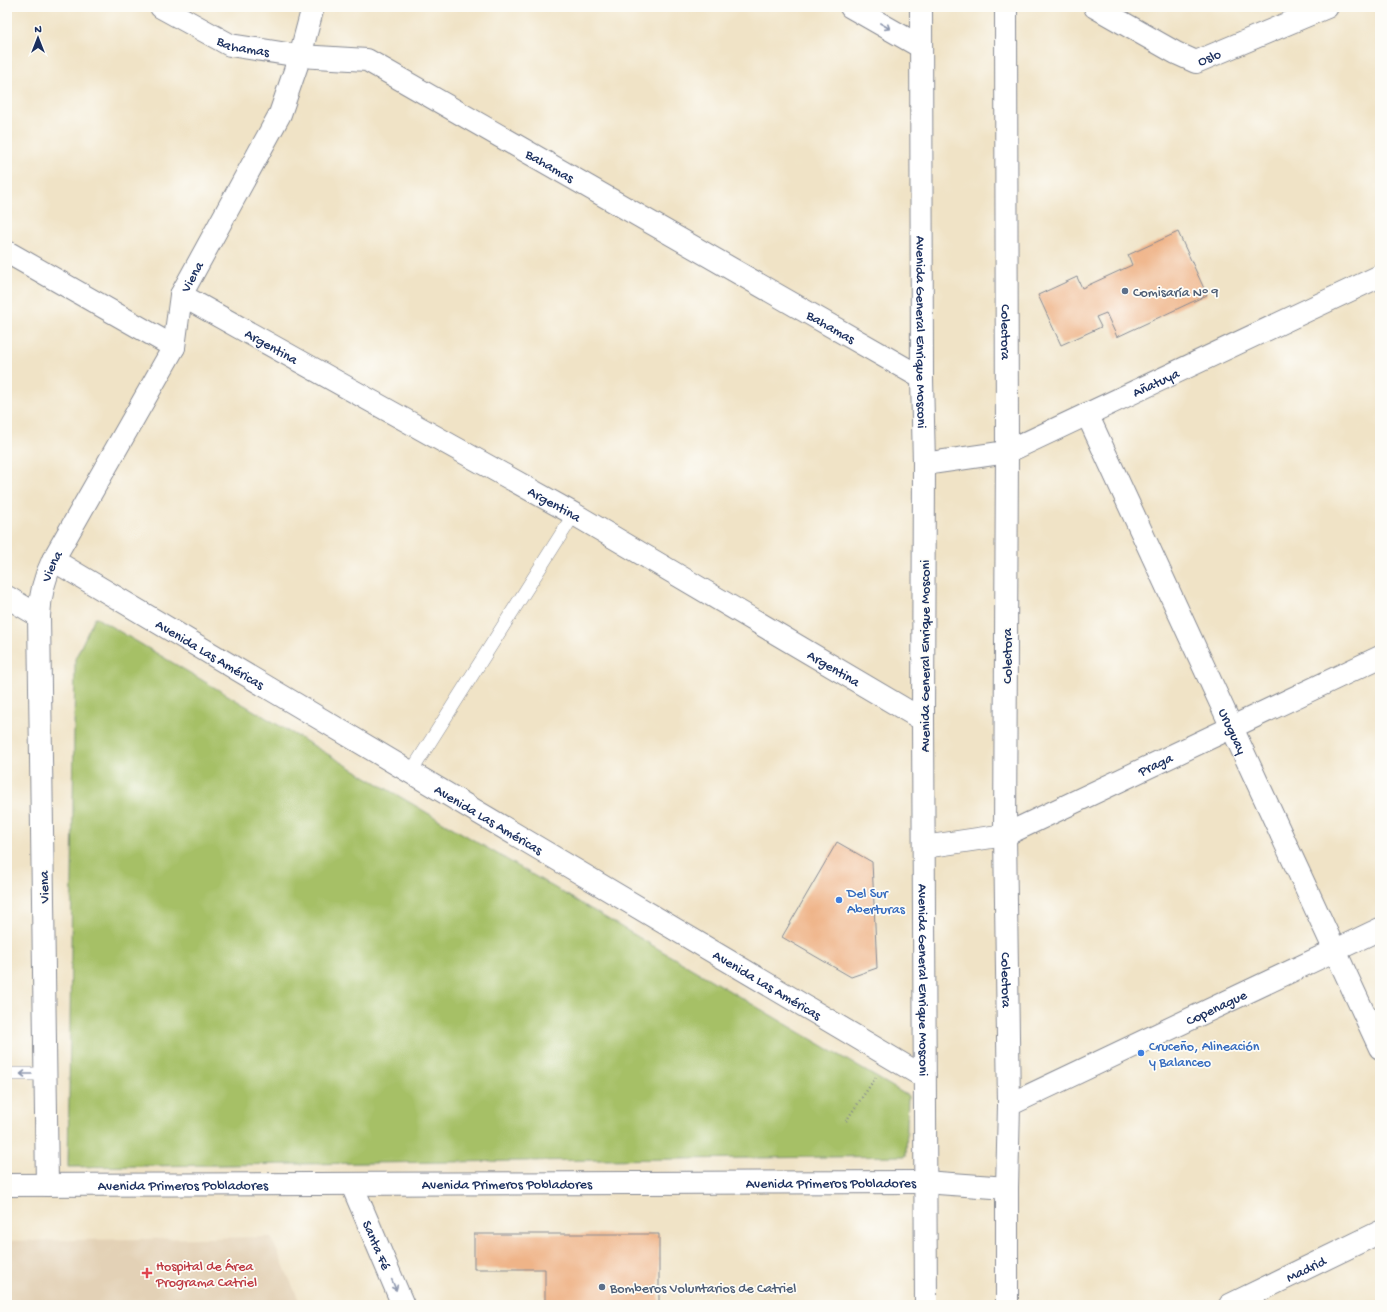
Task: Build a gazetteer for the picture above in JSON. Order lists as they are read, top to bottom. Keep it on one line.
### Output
{"streets":{"street":["Bahamas","Oslo","Viena","Avenida General Enrique Mosconi","Colectora","Argentina","Añatuya","Avenida Las Américas","Uruguay","Praga","Copenague","Avenida Primeros Pobladores","Santa Fé","Madrid"]},"crossings":[["Bahamas","Viena"],["Bahamas","Avenida General Enrique Mosconi"],["Viena","Argentina"],["Viena","Avenida Las Américas"],["Viena","Avenida Primeros Pobladores"],["Avenida General Enrique Mosconi","Argentina"],["Avenida General Enrique Mosconi","Añatuya"],["Avenida General Enrique Mosconi","Avenida Las Américas"],["Avenida General Enrique Mosconi","Praga"],["Avenida General Enrique Mosconi","Avenida Primeros Pobladores"],["Colectora","Añatuya"],["Colectora","Praga"],["Colectora","Copenague"],["Colectora","Avenida Primeros Pobladores"],["Añatuya","Uruguay"],["Uruguay","Praga"],["Uruguay","Copenague"],["Avenida Primeros Pobladores","Santa Fé"]],"one_way":["Santa Fé"],"places":{"other":["Comisaría N° 9","Del Sur Aberturas","Cruceño, Alineación y Balanceo","Bomberos Voluntarios de Catriel"],"health":["Hospital de Área Programa Catriel"]},"north":"top"}
